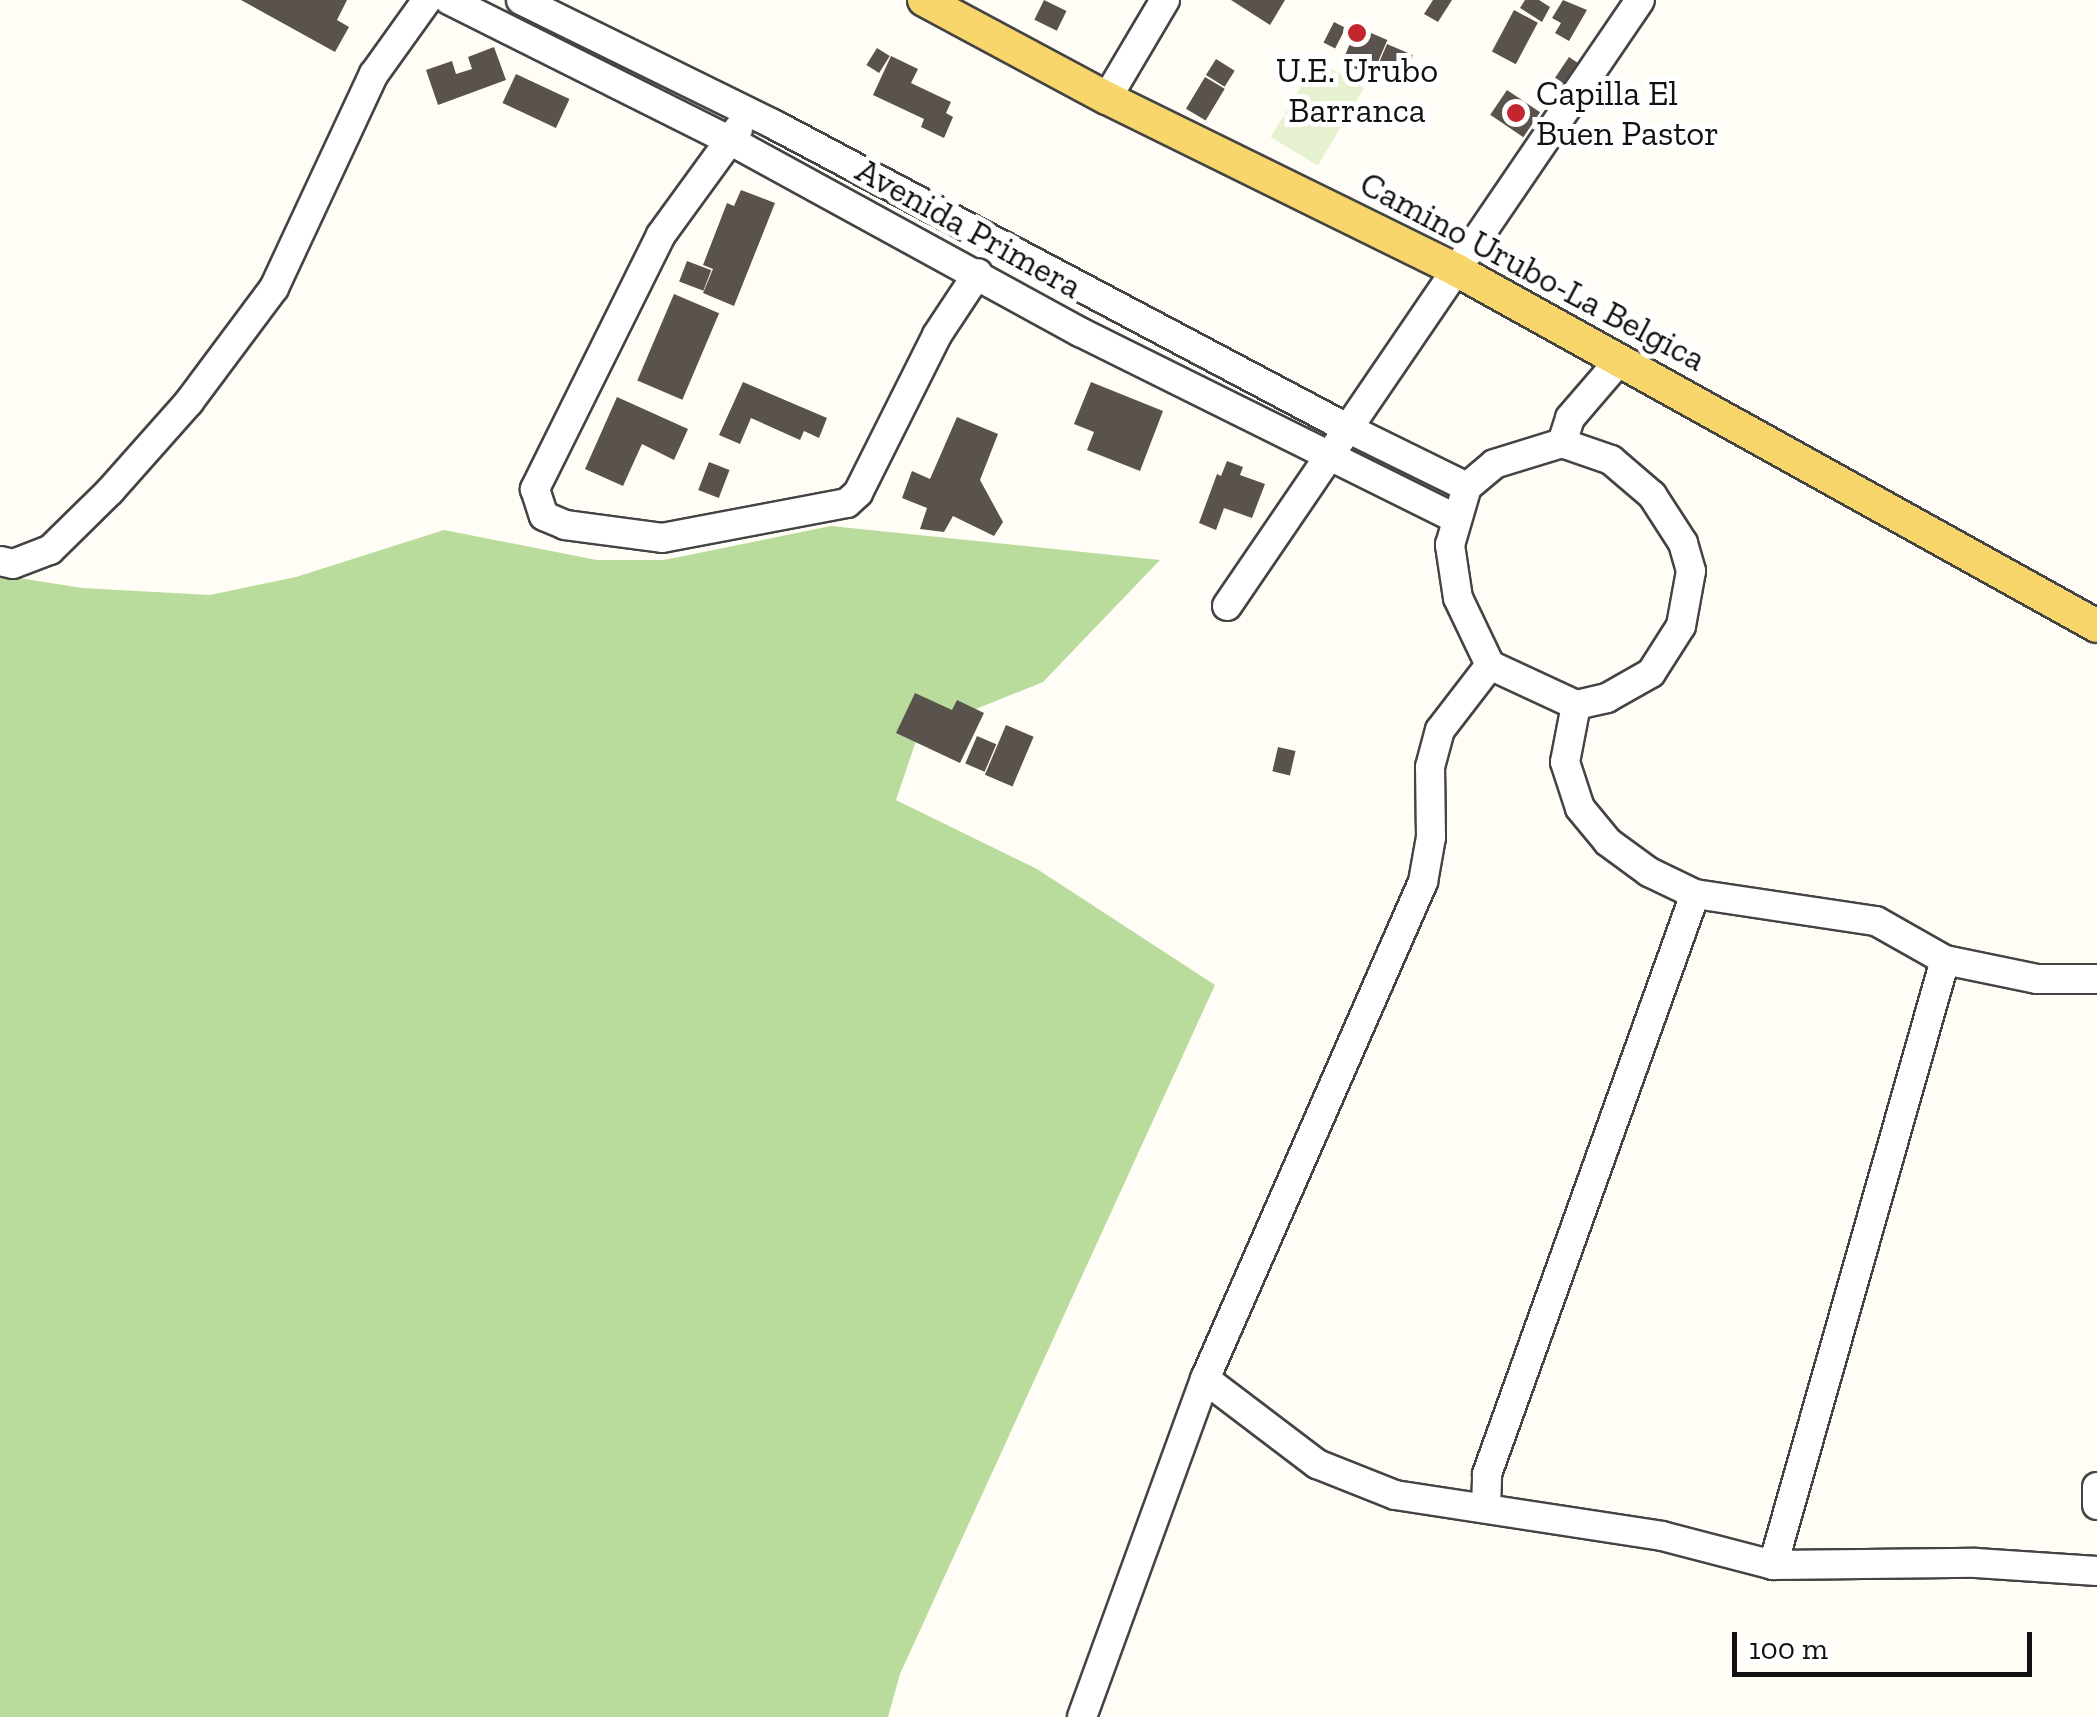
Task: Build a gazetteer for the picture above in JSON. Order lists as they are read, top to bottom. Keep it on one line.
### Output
{"streets":{"main road":["Camino Urubo-La Belgica"],"street":["Avenida Primera"]},"places":["U.E. Urubo Barranca","Capilla El Buen Pastor"],"scale_bar":"100 m"}
